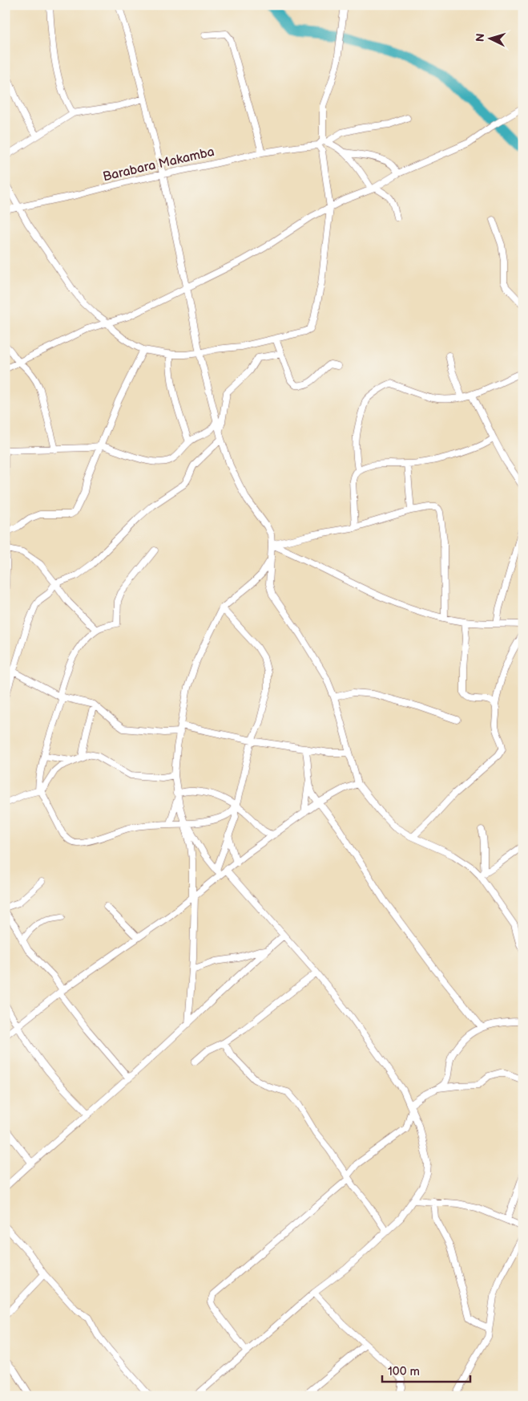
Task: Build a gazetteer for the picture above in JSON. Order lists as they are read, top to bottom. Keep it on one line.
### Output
{"streets":{"street":["Barabara Makamba"]},"scale_bar":"100 m","north":"left"}
